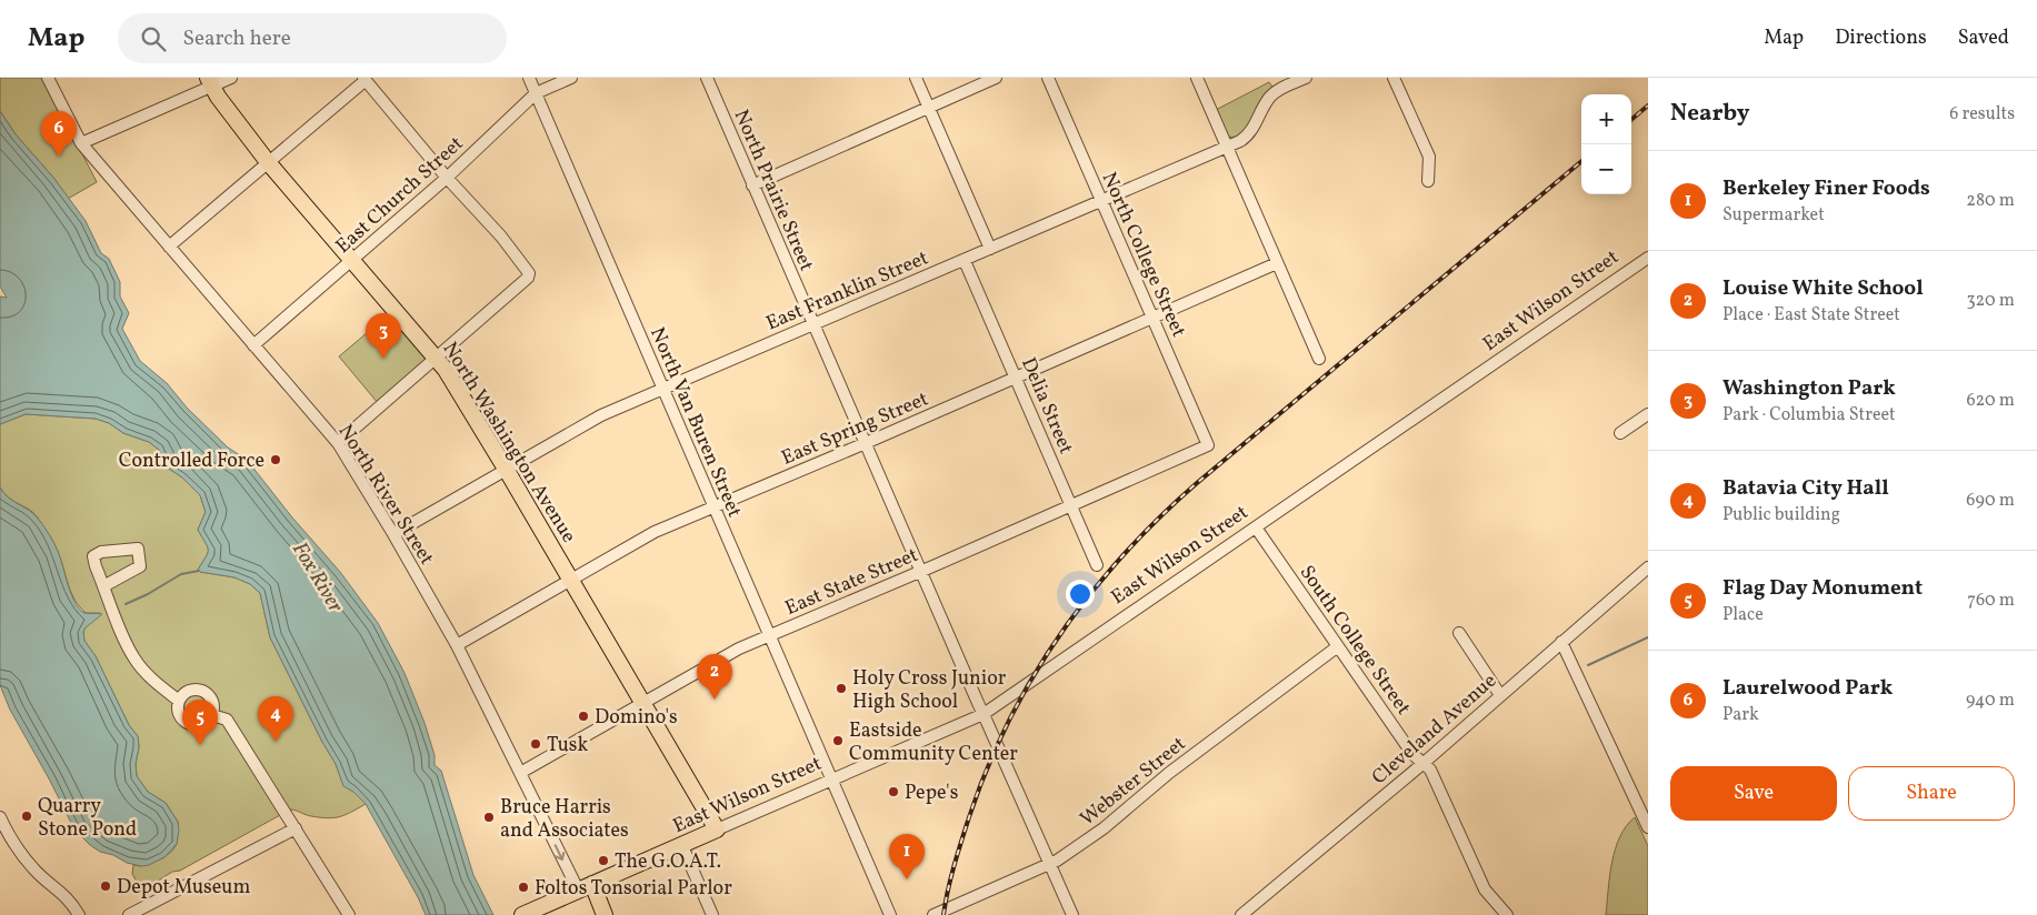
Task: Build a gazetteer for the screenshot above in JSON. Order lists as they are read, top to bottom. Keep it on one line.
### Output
{"streets":{"main road":["East Wilson Street","North Washington Avenue"],"street":["North Prairie Street","East Church Street","North College Street","East Franklin Street","Delia Street","North Van Buren Street","East Spring Street","North River Street","East State Street","South College Street","Cleveland Avenue","Webster Street"]},"crossings":[["North Prairie Street","East Franklin Street"],["North Prairie Street","East Wilson Street"],["North Prairie Street","East Spring Street"],["North Prairie Street","East State Street"],["North Prairie Street","Webster Street"],["East Church Street","North Van Buren Street"],["East Church Street","North Washington Avenue"],["East Church Street","North River Street"],["North College Street","East Franklin Street"],["North College Street","East Spring Street"],["North College Street","East State Street"],["East Franklin Street","Delia Street"],["East Franklin Street","North Van Buren Street"],["East Franklin Street","North Washington Avenue"],["East Franklin Street","North River Street"],["East Wilson Street","North Van Buren Street"],["East Wilson Street","North Washington Avenue"],["East Wilson Street","North River Street"],["East Wilson Street","South College Street"],["Delia Street","East Spring Street"],["Delia Street","East State Street"],["North Van Buren Street","East Spring Street"],["North Van Buren Street","East State Street"],["East Spring Street","North Washington Avenue"],["East Spring Street","North River Street"],["North Washington Avenue","East State Street"],["North River Street","East State Street"],["South College Street","Cleveland Avenue"],["South College Street","Webster Street"]],"water":["Fox River"],"places":["Controlled Force","Holy Cross Junior High School","Domino's","Eastside Community Center","Tusk","Pepe's","Quarry Stone Pond","Bruce Harris and Associates","The G.O.A.T.","Depot Museum","Foltos Tonsorial Parlor"],"page":{"header":"Map","search":"Search here","nav":["Map","Directions","Saved"],"heading":["Nearby","6 results"],"map_buttons":["+","−"],"pins":["6","3","2","4","5","1"],"list":[{"mark":"1","name":"Berkeley Finer Foods","note":"Supermarket","value":"280 m"},{"mark":"2","name":"Louise White School","note":"Place · East State Street","value":"320 m"},{"mark":"3","name":"Washington Park","note":"Park · Columbia Street","value":"620 m"},{"mark":"4","name":"Batavia City Hall","note":"Public building","value":"690 m"},{"mark":"5","name":"Flag Day Monument","note":"Place","value":"760 m"},{"mark":"6","name":"Laurelwood Park","note":"Park","value":"940 m"}],"buttons":["Save","Share"]}}
